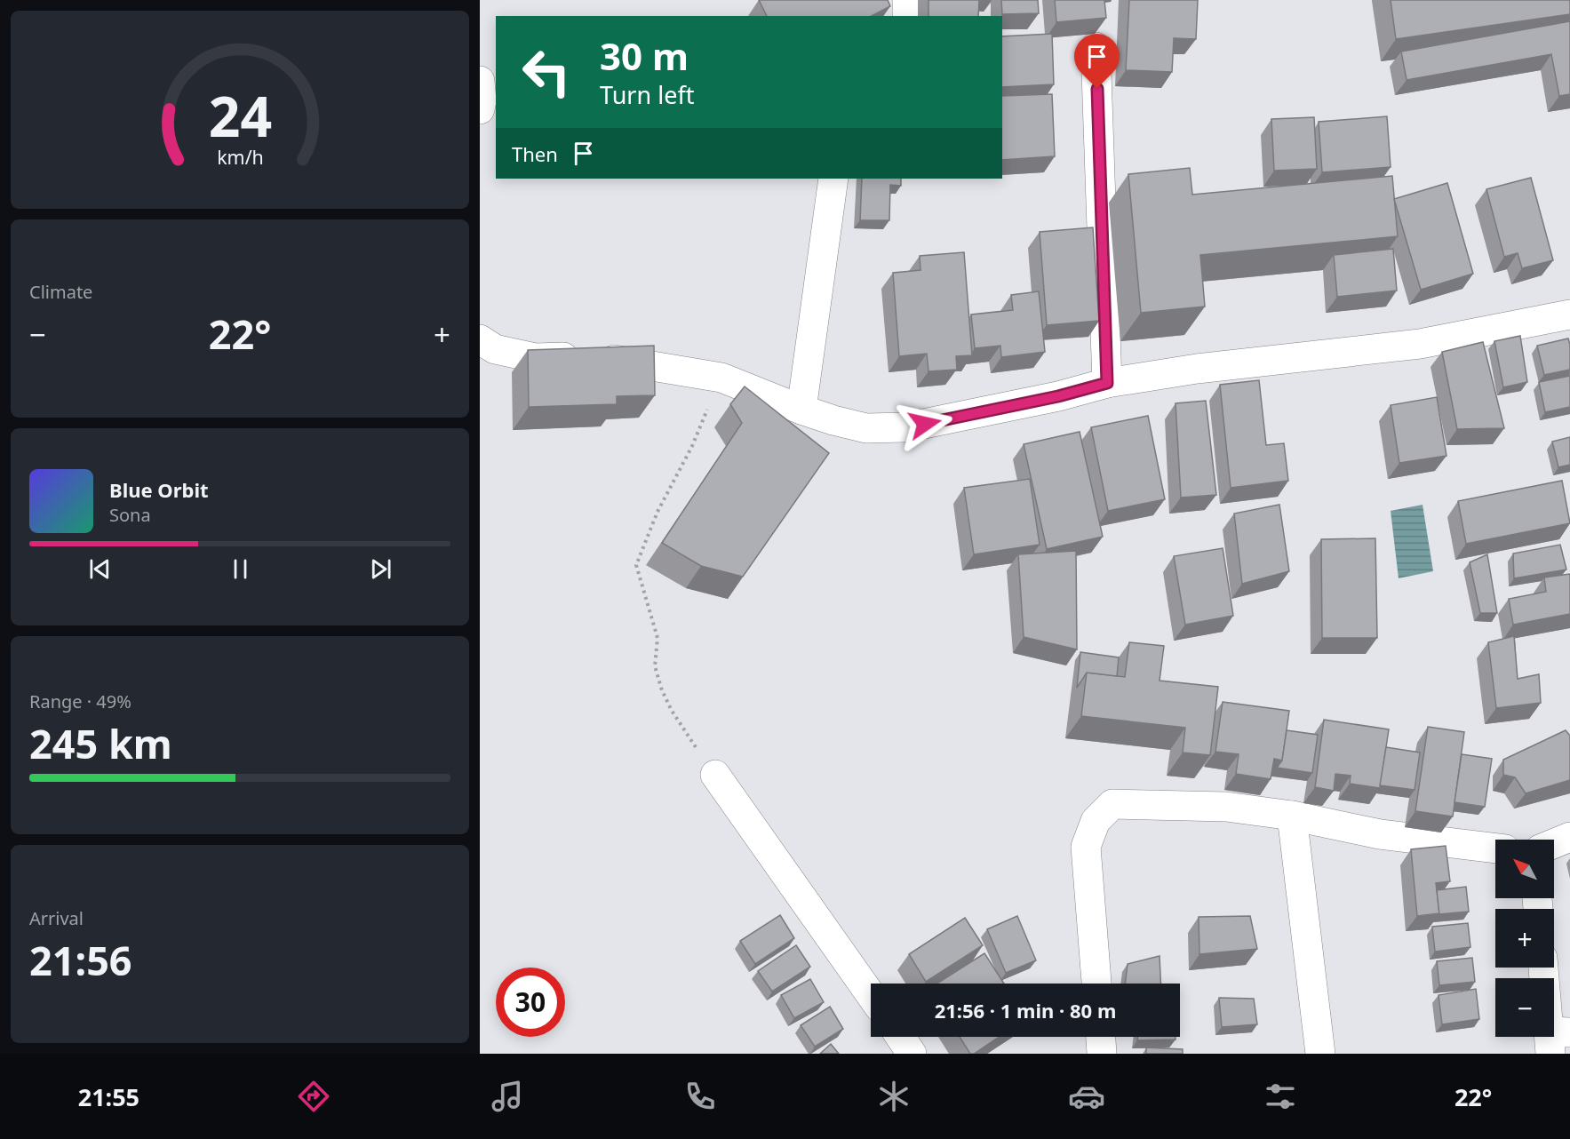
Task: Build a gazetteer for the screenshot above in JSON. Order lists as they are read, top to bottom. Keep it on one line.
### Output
{"north":"top left","page":{"turn":["30 m","Turn left"],"then":"Then","tile":["Climate",["Range · 49%","245 km"],["Arrival","21:56"]],"heat":["−","22°","+"],"song":["Blue Orbit","Sona"],"map_buttons":["+","−"],"limit":"30","trip":"21:56 · 1 min · 80 m","tabs":["21:55","22°"],"gauge":["24","km/h"]}}
